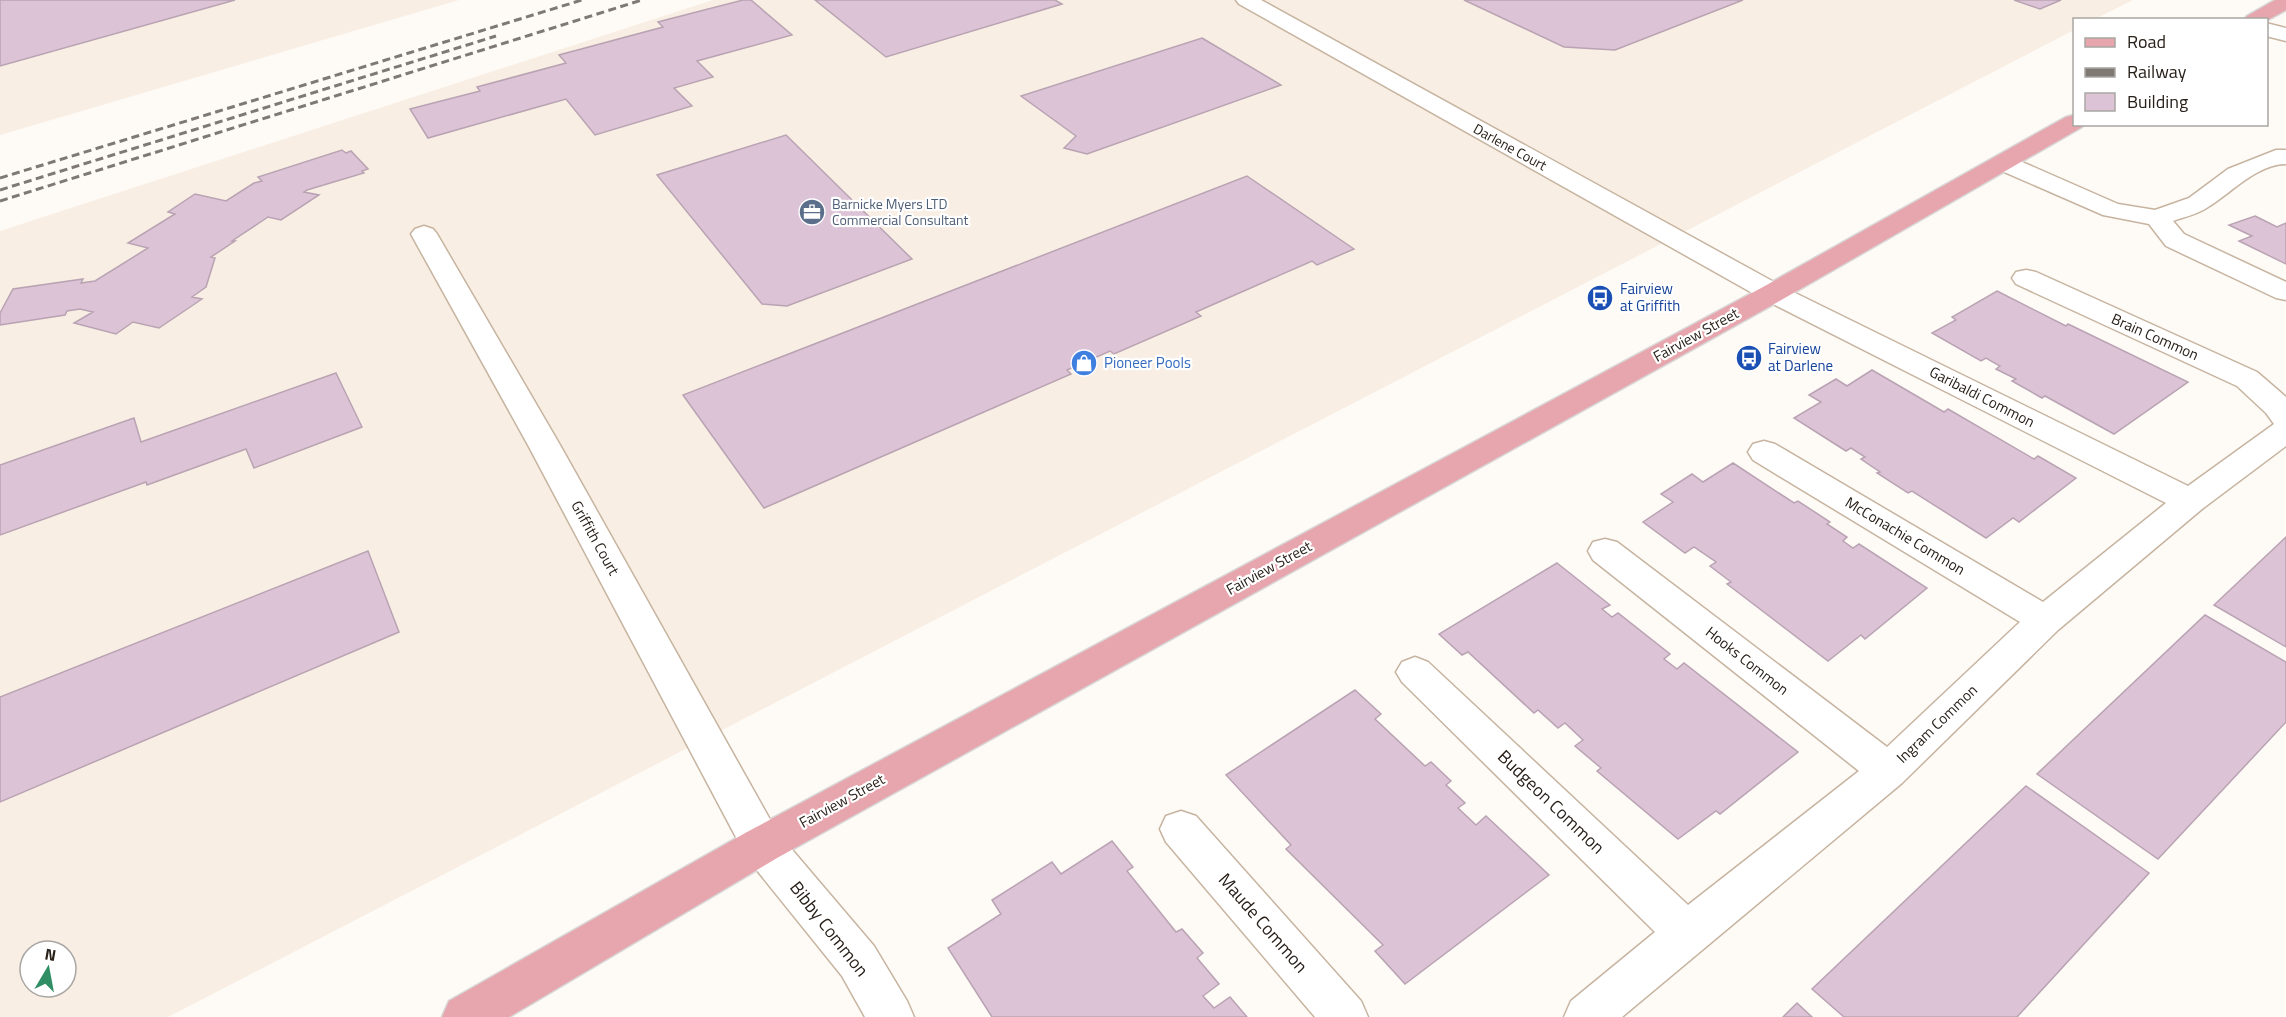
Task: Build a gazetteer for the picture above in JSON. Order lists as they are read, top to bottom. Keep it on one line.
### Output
{"streets":{"main road":["Fairview Street"],"street":["Darlene Court","Brain Common","Garibaldi Common","McConachie Common","Griffith Court","Hooks Common","Ingram Common","Budgeon Common","Maude Common","Bibby Common"]},"crossings":[["Darlene Court","Fairview Street"],["Darlene Court","Garibaldi Common"],["Fairview Street","Garibaldi Common"],["Fairview Street","Griffith Court"],["Fairview Street","Bibby Common"],["Brain Common","Ingram Common"],["Garibaldi Common","Ingram Common"],["McConachie Common","Ingram Common"],["Griffith Court","Bibby Common"],["Hooks Common","Ingram Common"],["Ingram Common","Budgeon Common"]],"places":{"office":["Barnicke Myers LTD Commercial Consultant"],"bus stop":["Fairview at Griffith","Fairview at Darlene"],"shop":["Pioneer Pools"]},"legend":["Road","Railway","Building"],"north":"top"}
